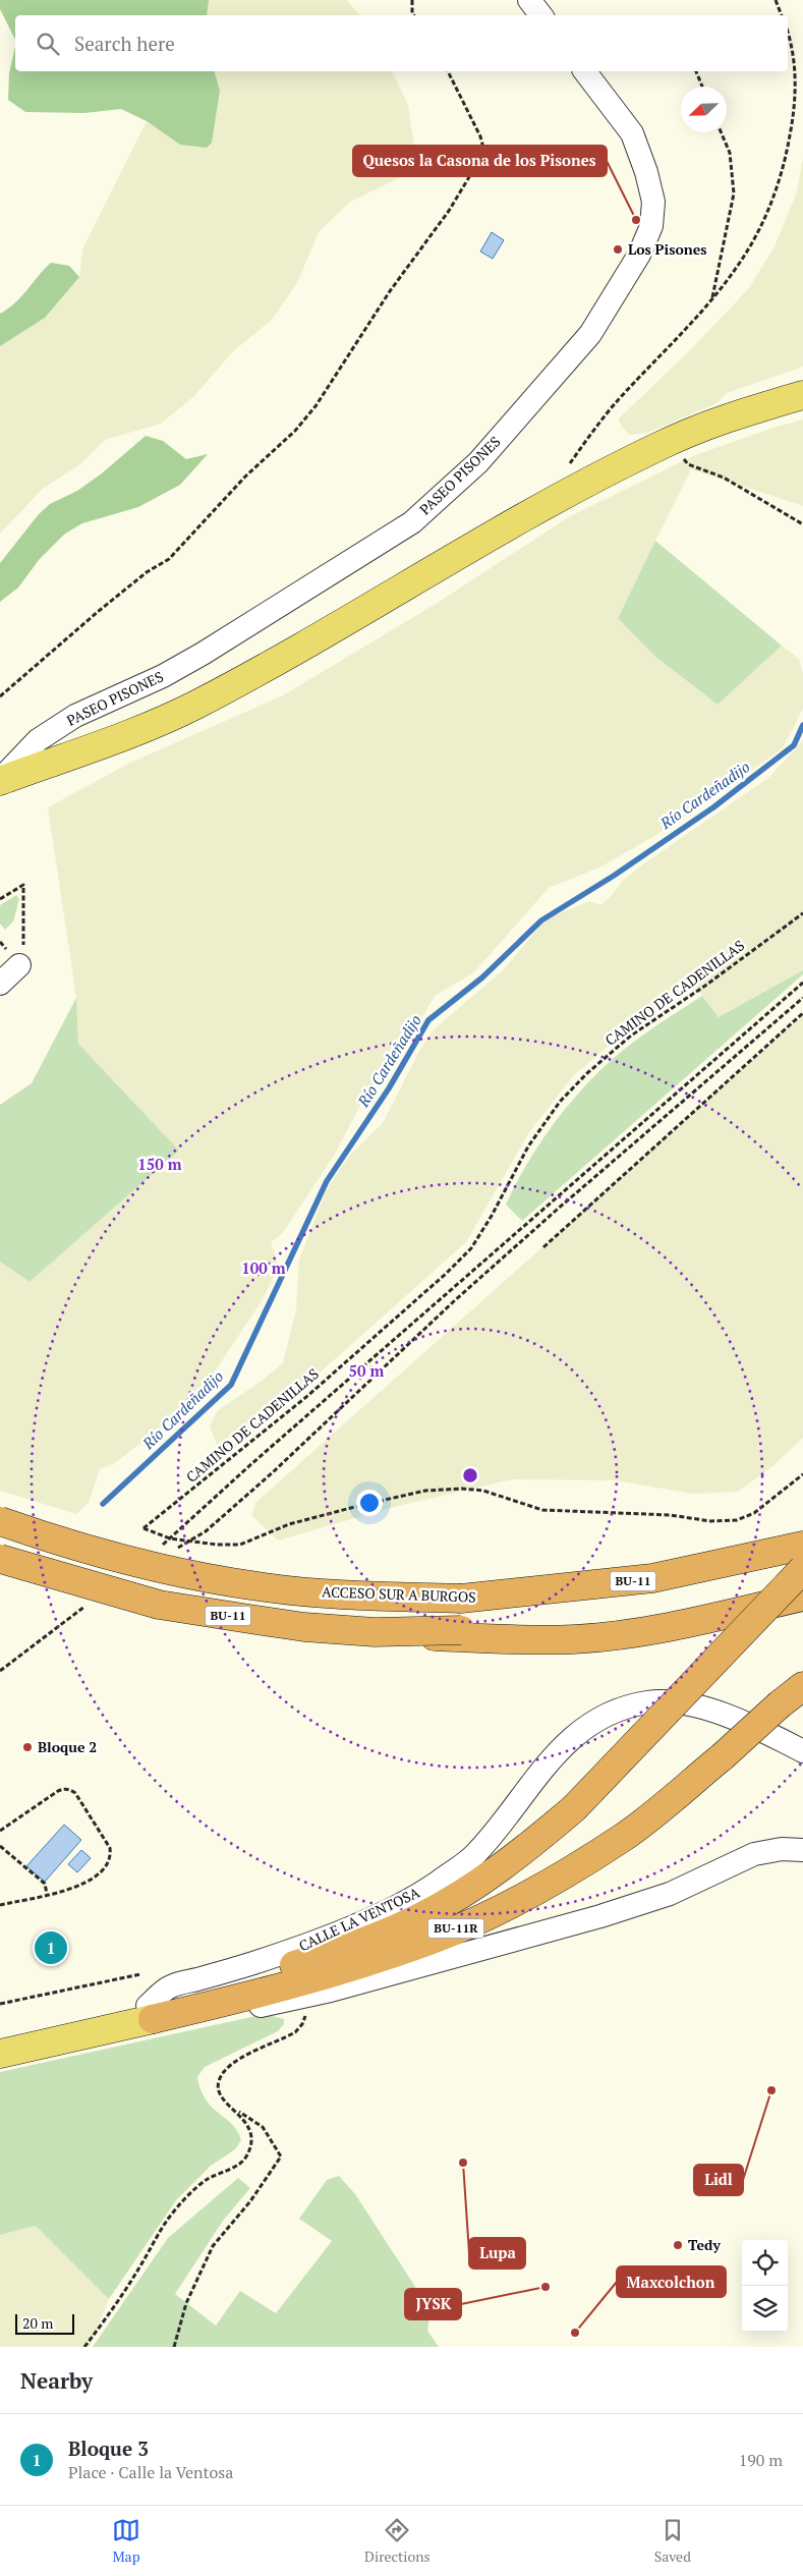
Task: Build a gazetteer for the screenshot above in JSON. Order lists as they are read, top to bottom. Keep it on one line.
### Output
{"streets":{"highway":["BU-11","ACCESO SUR A BURGOS","BU-11R"],"main road":["PASEO PISONES","CALLE LA VENTOSA"],"path":["CAMINO DE CADENILLAS"]},"crossings":[["CALLE LA VENTOSA","BU-11R"]],"water":["Río Cardeñadijo"],"places":["Quesos la Casona de los Pisones","Los Pisones","Bloque 2","Lidl","Lupa","Tedy","JYSK","Maxcolchon"],"scale_bar":"20 m","north":"bottom left","page":{"search":"Search here","pins":"1","scale":"20 m","heading":"Nearby","list":[{"mark":"1","name":"Bloque 3","note":"Place · Calle la Ventosa","value":"190 m"}],"nav":["Map","Directions","Saved"]},"rings":["150 m","100 m","50 m"]}
